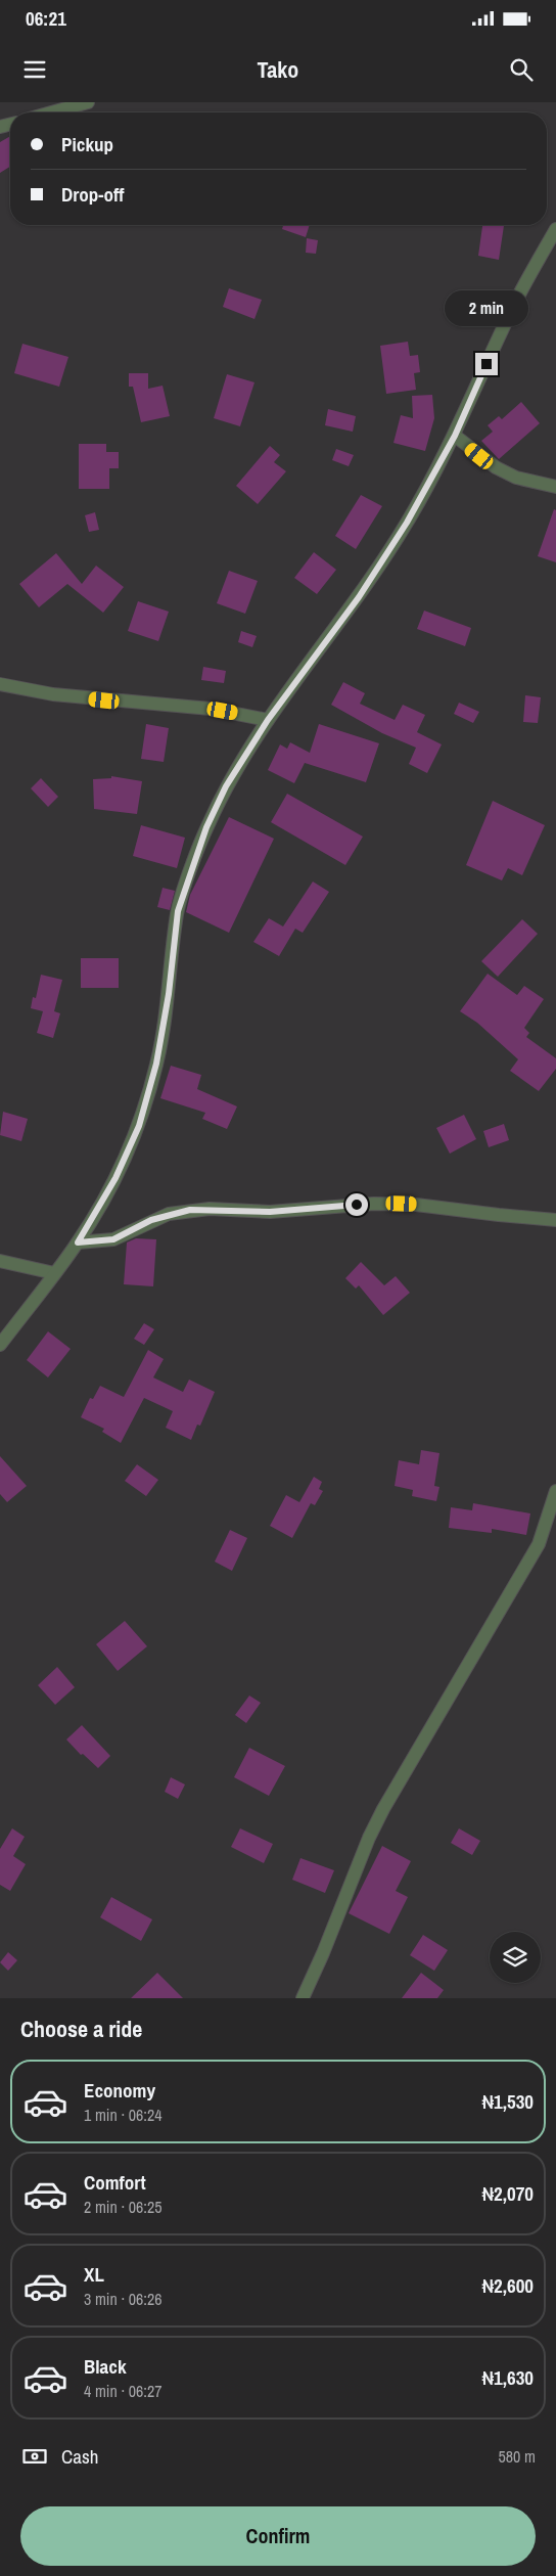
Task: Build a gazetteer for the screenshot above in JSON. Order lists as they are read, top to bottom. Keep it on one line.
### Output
{"page":{"status":"06:21","header":"Tako","banner":["Pickup","Drop-off"],"bubble":"2 min","heading":"Choose a ride","list":[{"name":"Economy","note":"1 min · 06:24","value":"₦1,530"},{"name":"Comfort","note":"2 min · 06:25","value":"₦2,070"},{"name":"XL","note":"3 min · 06:26","value":"₦2,600"},{"name":"Black","note":"4 min · 06:27","value":"₦1,630"}],"pay":["Cash","580 m"],"buttons":"Confirm"}}
